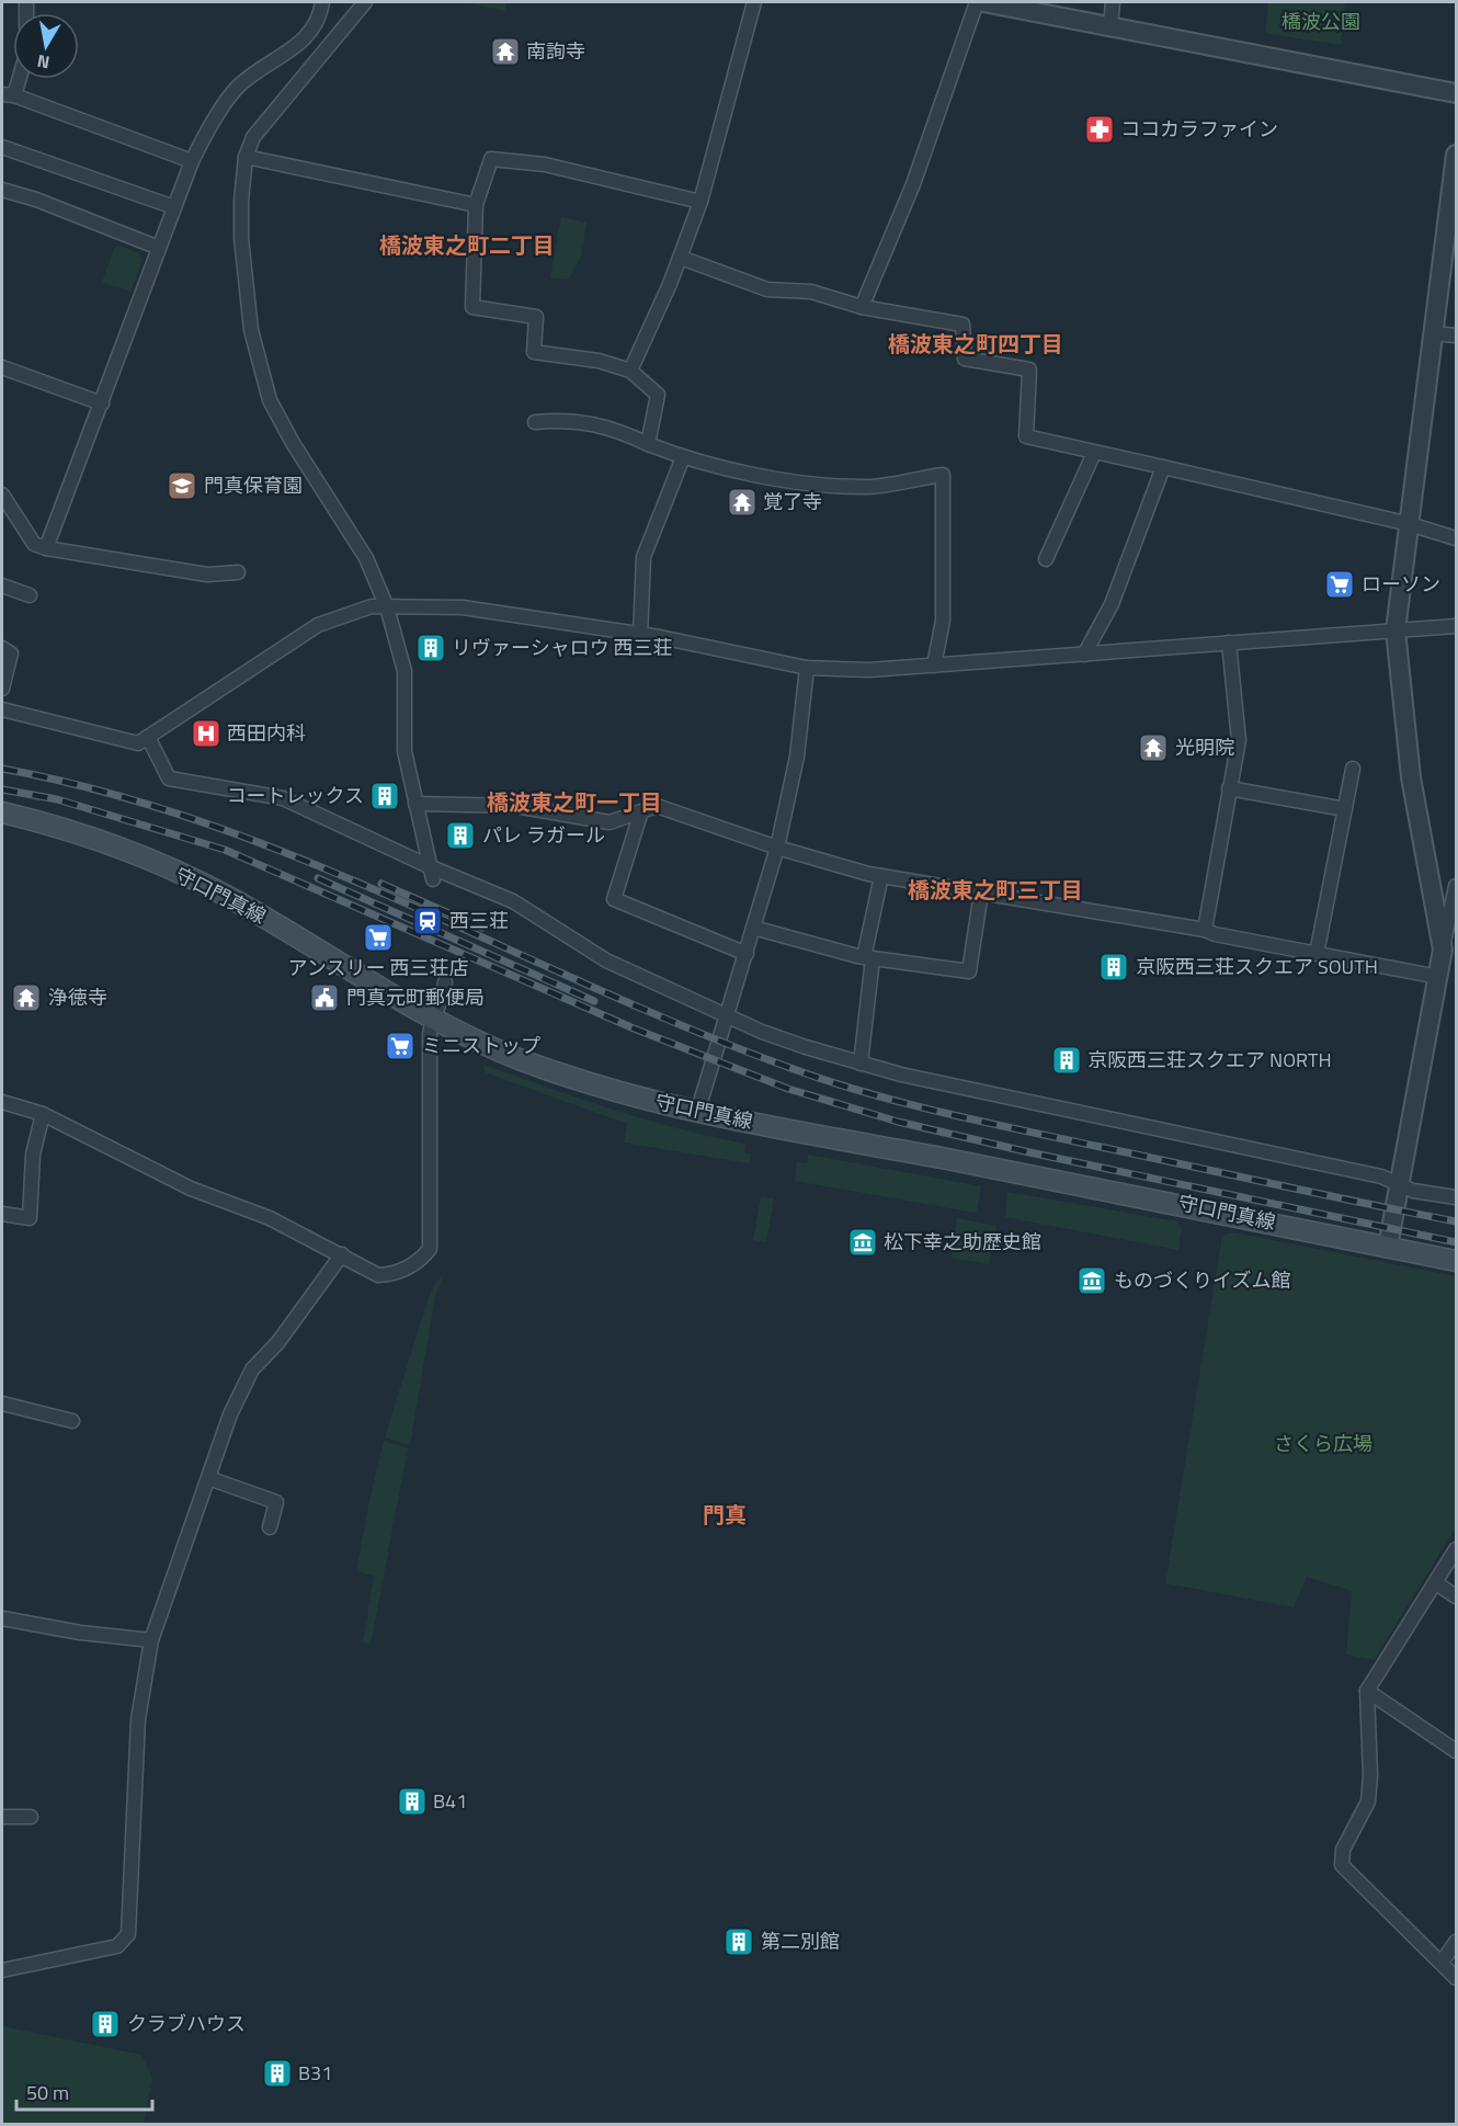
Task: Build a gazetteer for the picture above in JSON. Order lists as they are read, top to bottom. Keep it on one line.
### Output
{"streets":{"main road":["守口門真線"]},"districts":["橋波東之町二丁目","橋波東之町四丁目","橋波東之町一丁目","橋波東之町三丁目","門真"],"parks":["橋波公園","さくら広場"],"places":{"temple":["南詢寺","覚了寺","光明院","浄徳寺"],"pharmacy":["ココカラファイン"],"school or university":["門真保育園"],"supermarket":["ローソン","アンスリー 西三荘店","ミニストップ"],"building":["リヴァーシャロウ 西三荘","コートレックス","パレ ラガール","京阪西三荘スクエア SOUTH","京阪西三荘スクエア NORTH","B41","第二別館","クラブハウス","B31"],"hospital":["西田内科"],"station":["西三荘"],"public building":["門真元町郵便局"],"museum":["松下幸之助歴史館","ものづくりイズム館"]},"scale_bar":"50 m","north":"bottom"}
